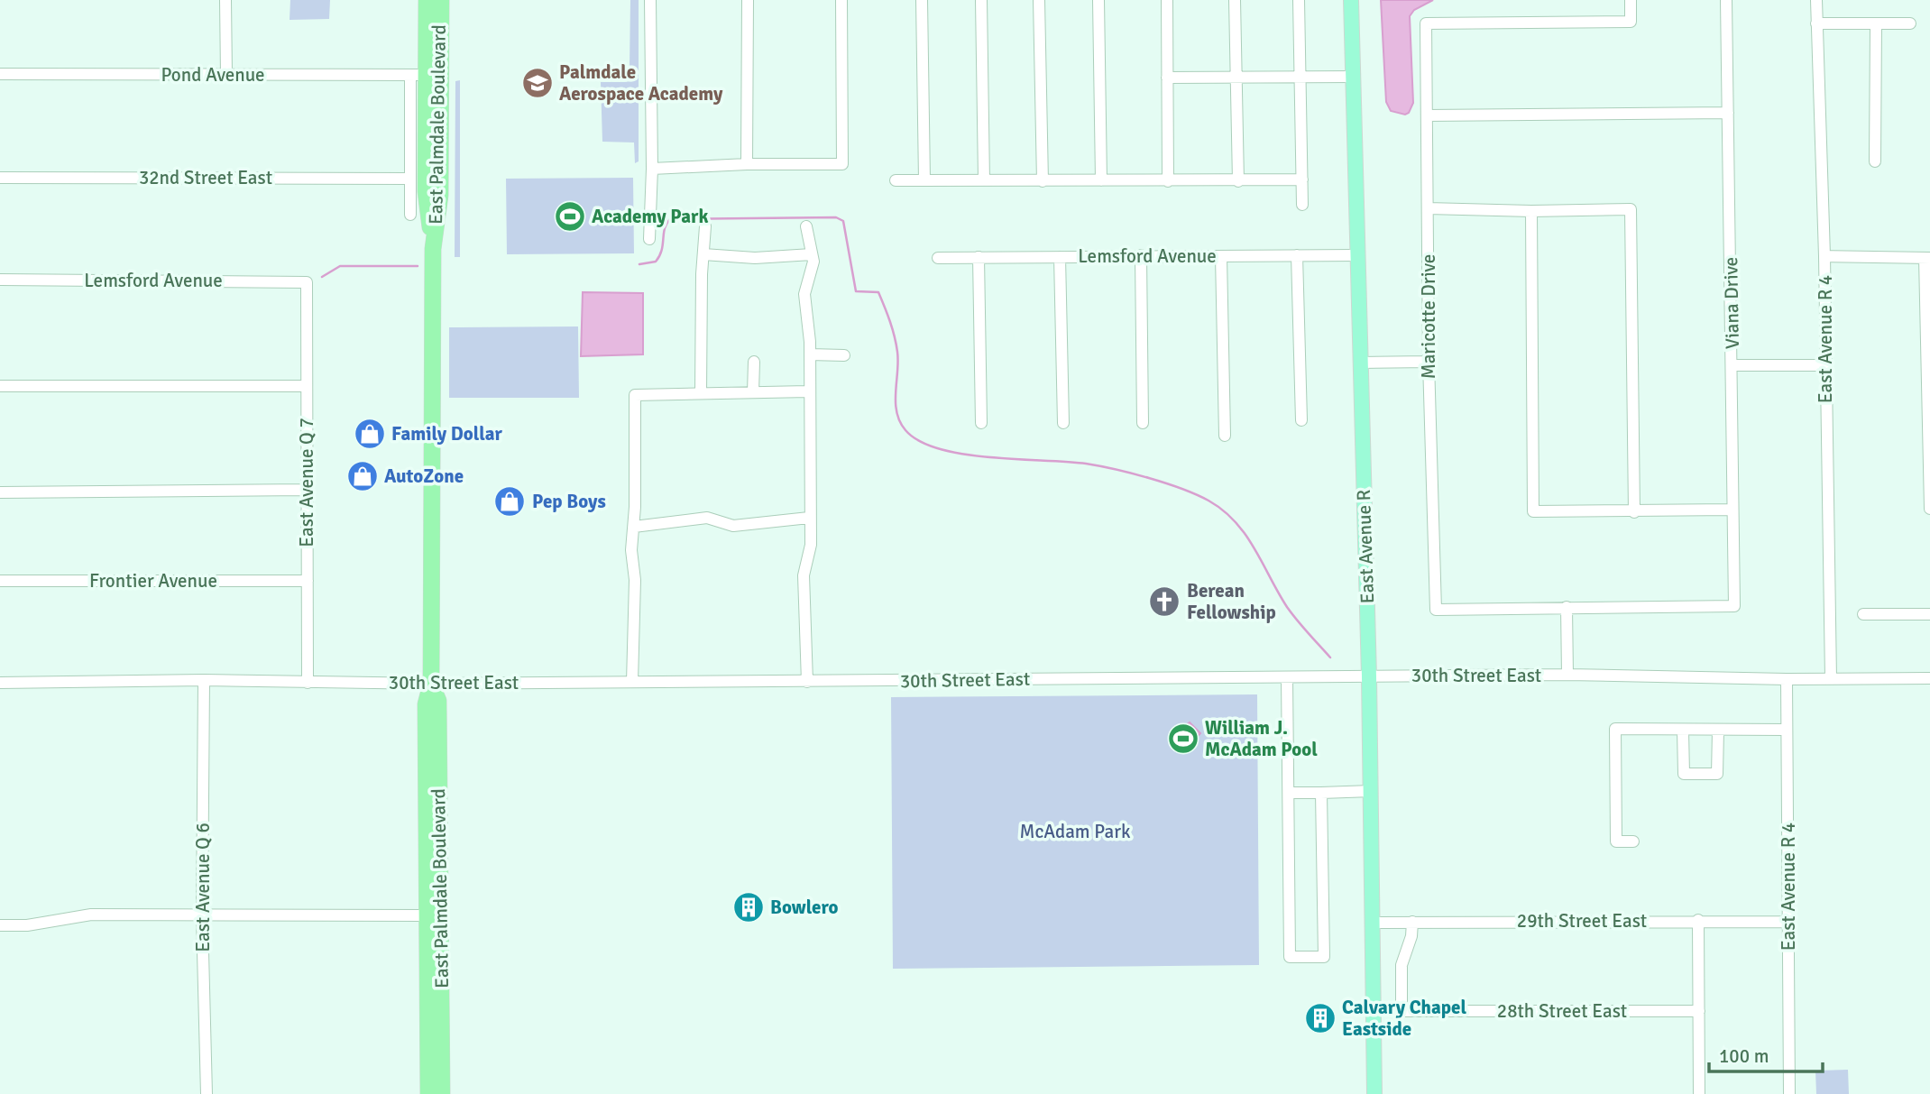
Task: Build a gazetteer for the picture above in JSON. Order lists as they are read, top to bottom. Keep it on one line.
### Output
{"streets":{"highway":["East Palmdale Boulevard"],"main road":["East Avenue R"],"street":["Pond Avenue","32nd Street East","Lemsford Avenue","Viana Drive","Maricotte Drive","East Avenue R 4","East Avenue Q 7","Frontier Avenue","30th Street East","East Avenue Q 6","29th Street East","28th Street East"]},"crossings":[["Pond Avenue","East Palmdale Boulevard"],["East Palmdale Boulevard","30th Street East"],["Lemsford Avenue","East Avenue Q 7"],["Lemsford Avenue","East Avenue R"],["Viana Drive","Maricotte Drive"],["East Avenue R 4","30th Street East"],["East Avenue R 4","29th Street East"],["East Avenue Q 7","Frontier Avenue"],["East Avenue Q 7","30th Street East"],["East Avenue R","30th Street East"],["East Avenue R","29th Street East"],["30th Street East","East Avenue Q 6"],["29th Street East","28th Street East"]],"parks":["McAdam Park"],"places":{"school or university":["Palmdale Aerospace Academy"],"sports":["Academy Park","William J. McAdam Pool"],"shop":["Family Dollar","AutoZone","Pep Boys"],"church":["Berean Fellowship"],"building":["Bowlero","Calvary Chapel Eastside"]},"scale_bar":"100 m"}
